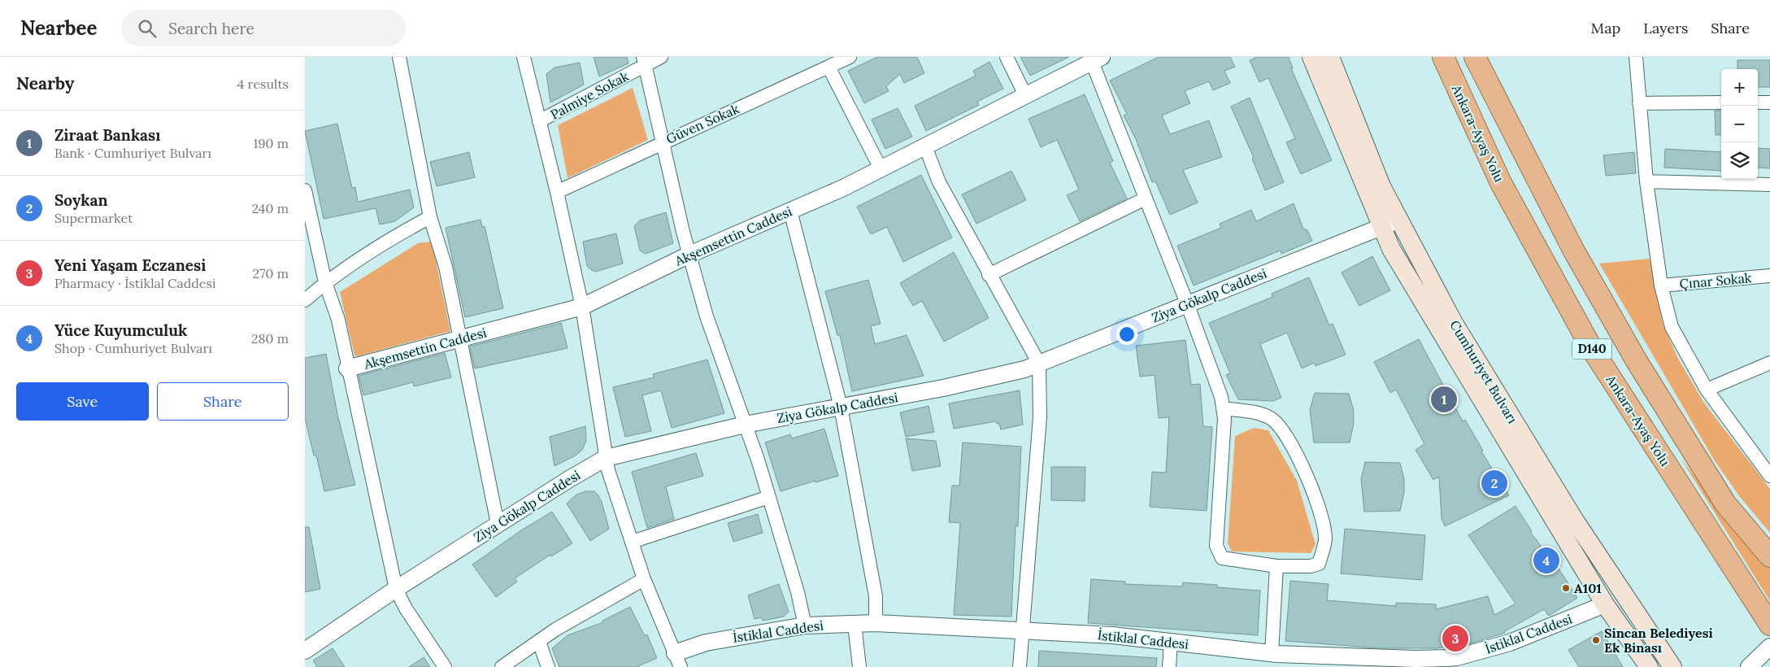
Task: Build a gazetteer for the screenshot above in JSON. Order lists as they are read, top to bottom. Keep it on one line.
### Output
{"streets":{"highway":["Ankara-Ayaş Yolu","D140"],"main road":["Cumhuriyet Bulvarı"],"street":["Palmiye Sokak","Güven Sokak","Akşemsettin Caddesi","Çınar Sokak","Ziya Gökalp Caddesi","İstiklal Caddesi"]},"crossings":[["Ziya Gökalp Caddesi","Cumhuriyet Bulvarı"],["Cumhuriyet Bulvarı","İstiklal Caddesi"]],"places":["A101","Sincan Belediyesi Ek Binası"],"page":{"header":"Nearbee","search":"Search here","nav":["Map","Layers","Share"],"heading":["Nearby","4 results"],"map_buttons":["+","−"],"list":[{"mark":"1","name":"Ziraat Bankası","note":"Bank · Cumhuriyet Bulvarı","value":"190 m"},{"mark":"2","name":"Soykan","note":"Supermarket","value":"240 m"},{"mark":"3","name":"Yeni Yaşam Eczanesi","note":"Pharmacy · İstiklal Caddesi","value":"270 m"},{"mark":"4","name":"Yüce Kuyumculuk","note":"Shop · Cumhuriyet Bulvarı","value":"280 m"}],"buttons":["Save","Share"],"pins":["1","2","4","3"]}}
